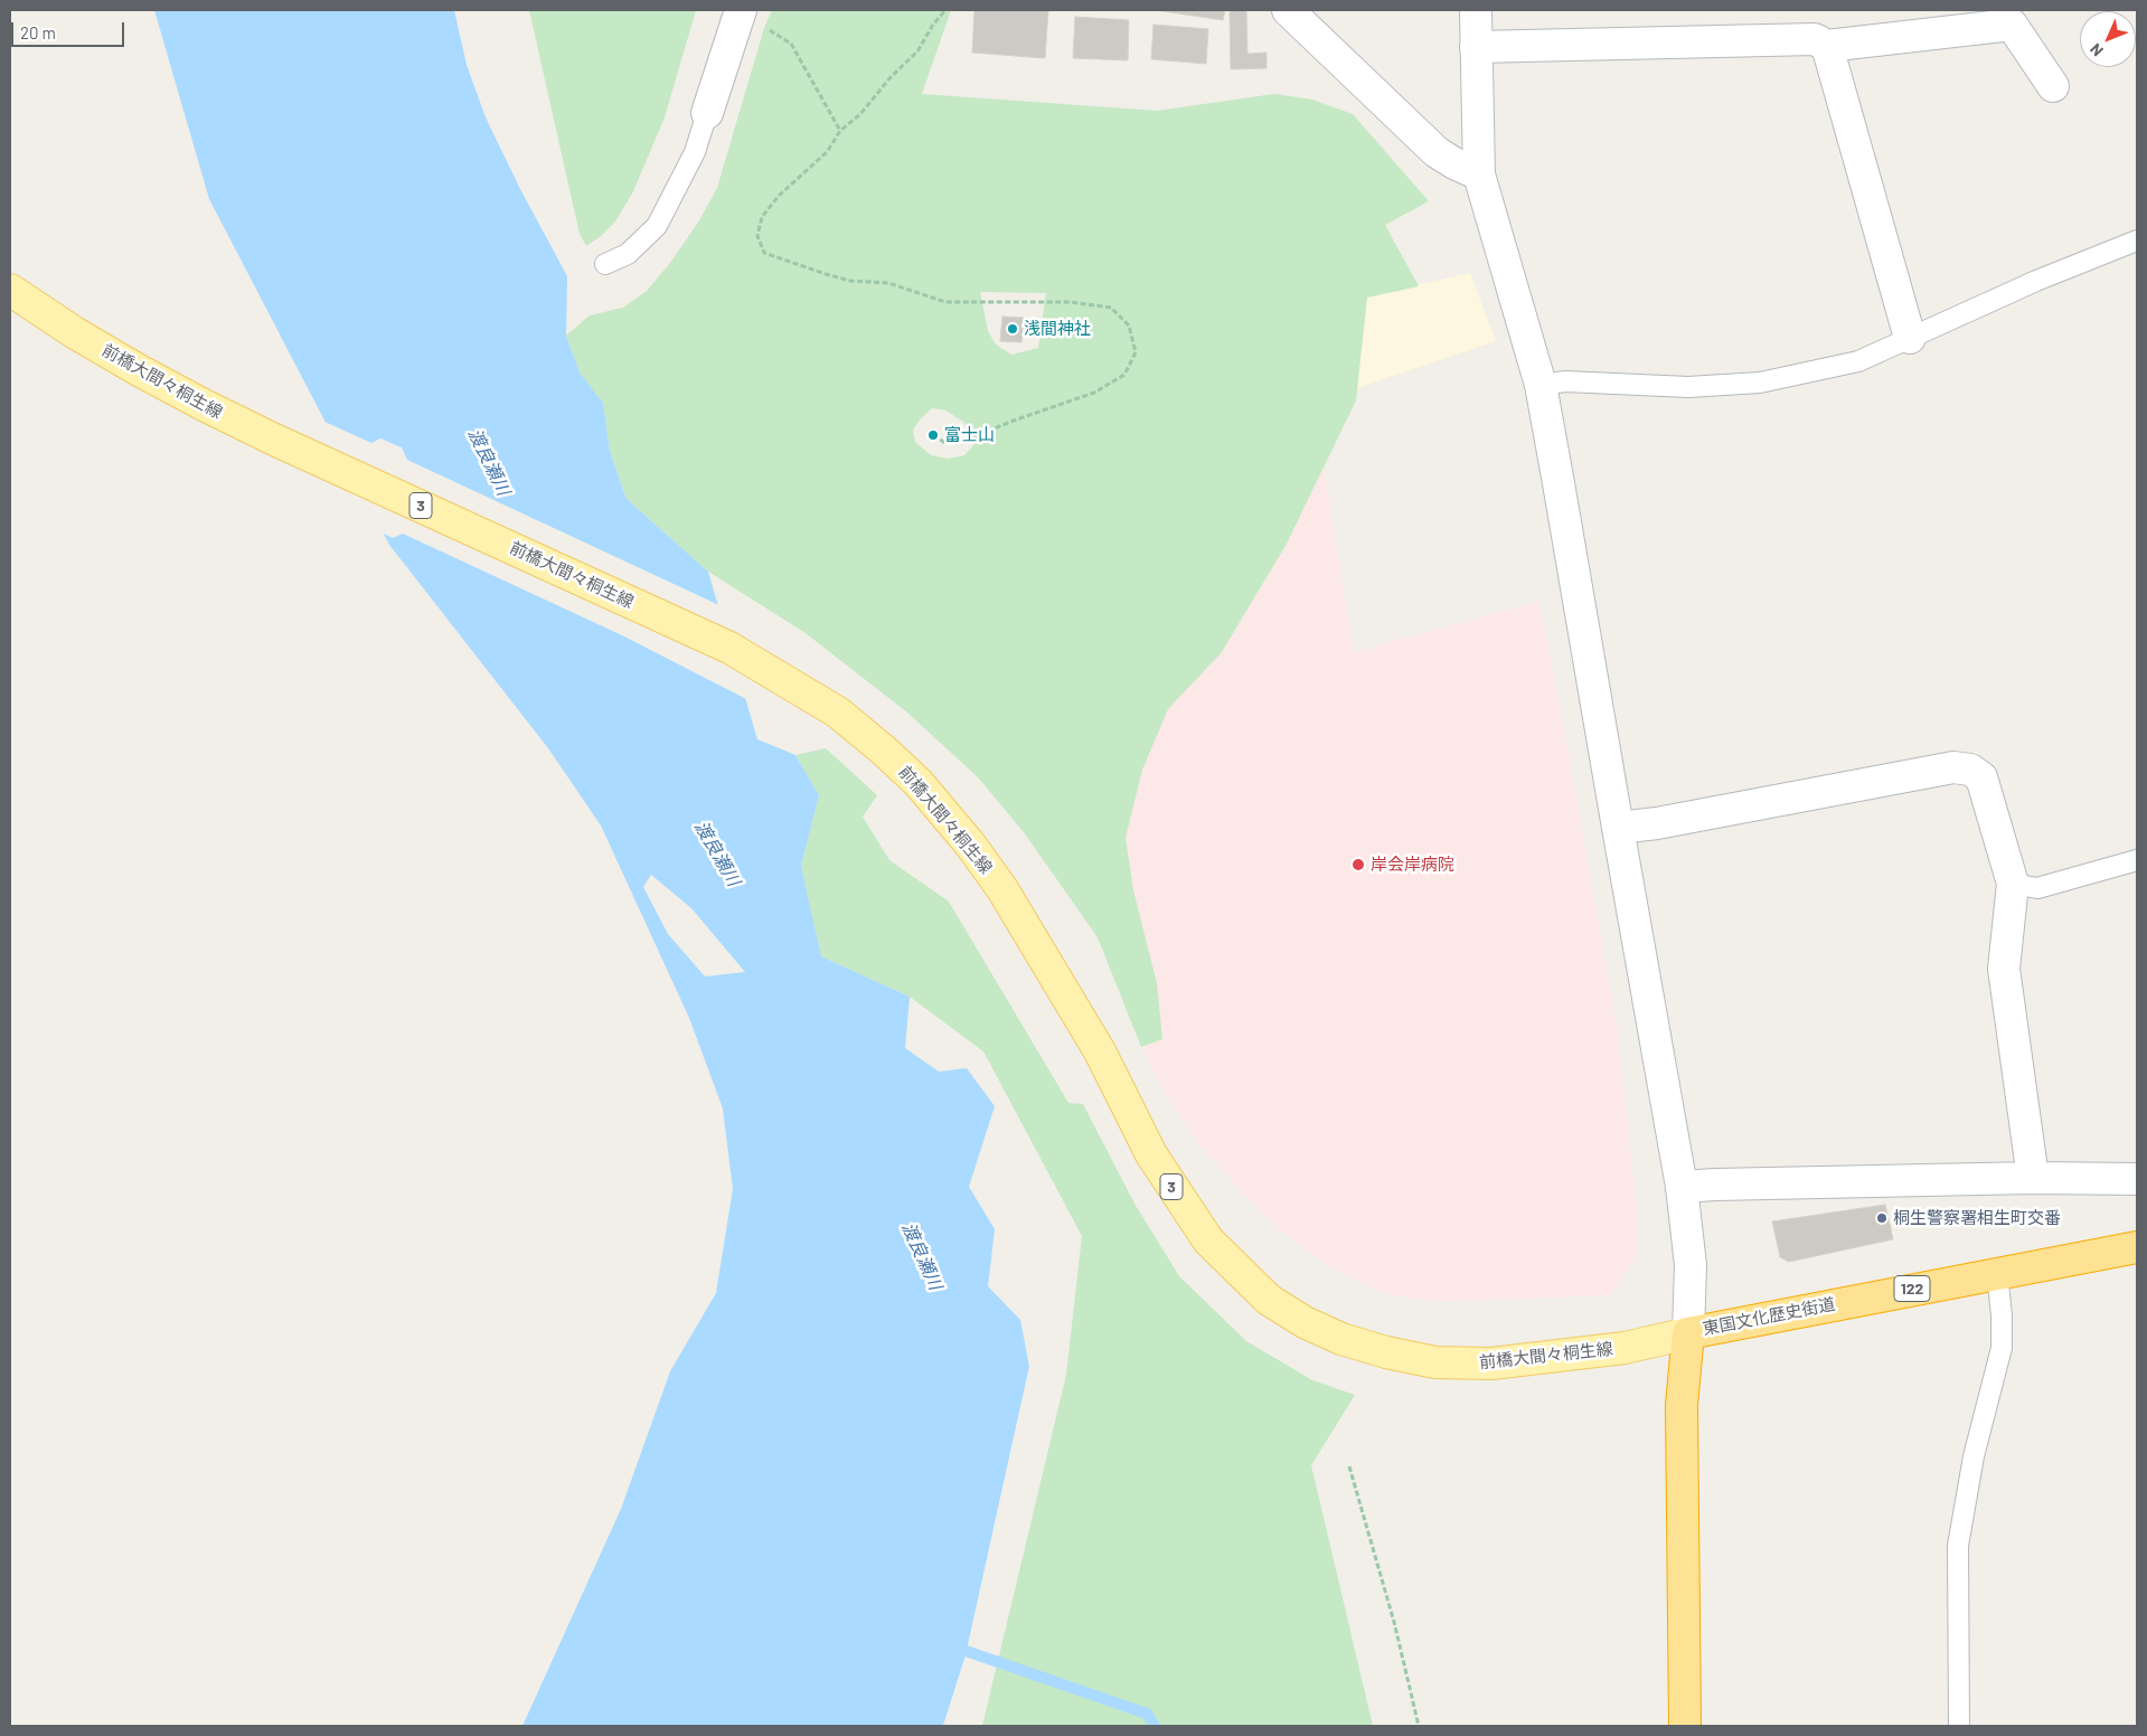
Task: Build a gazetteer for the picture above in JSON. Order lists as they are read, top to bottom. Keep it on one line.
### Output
{"streets":{"highway":["122","東国文化歴史街道"],"main road":["前橋大間々桐生線","3"]},"crossings":[["前橋大間々桐生線","東国文化歴史街道"]],"water":["渡良瀬川"],"places":["浅間神社","富士山","岸会岸病院","桐生警察署相生町交番"],"scale_bar":"20 m","north":"bottom left"}
